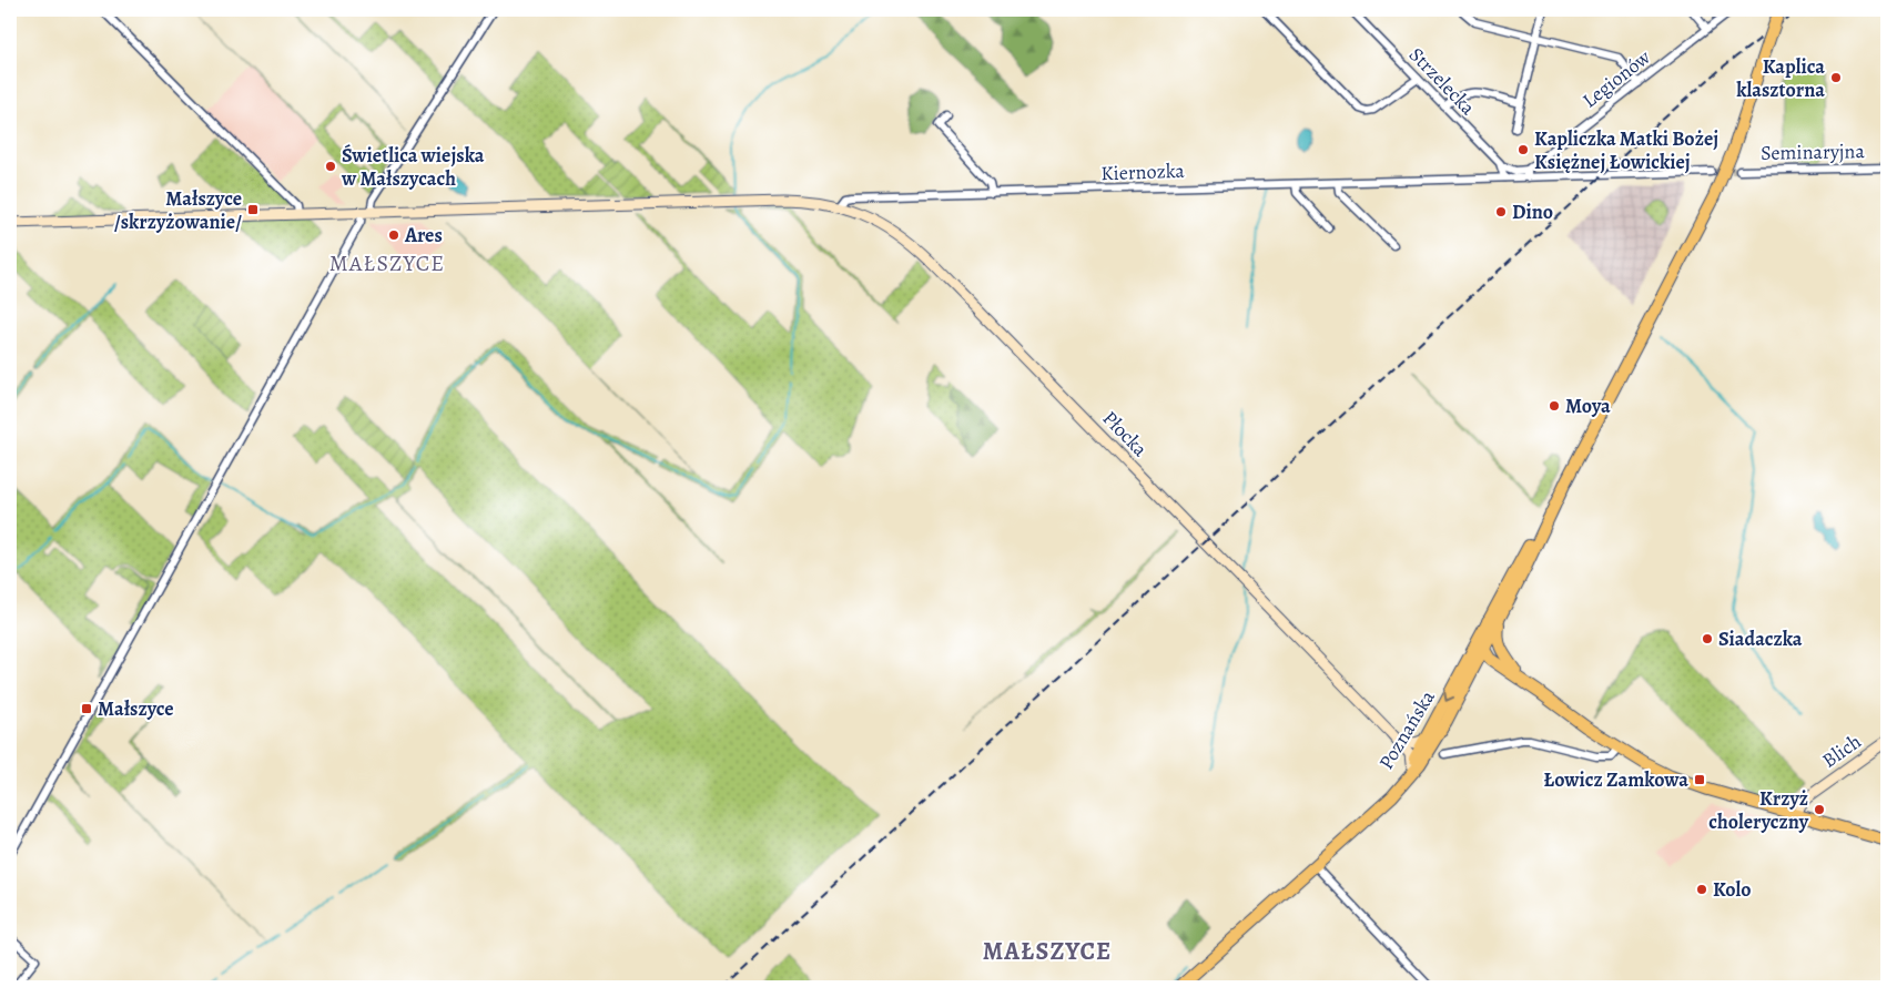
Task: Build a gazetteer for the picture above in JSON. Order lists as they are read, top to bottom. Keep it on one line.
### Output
{"streets":{"main road":["Płocka","Poznańska","Blich"],"street":["Legionów","Strzelecka","Seminaryjna","Kiernozka"]},"crossings":[["Legionów","Kiernozka"],["Strzelecka","Kiernozka"],["Kiernozka","Płocka"],["Płocka","Poznańska"]],"districts":["MAŁSZYCE","MAŁSZYCE"],"places":{"other":["Kaplica klasztorna","Kapliczka Matki Bożej Księżnej Łowickiej","Świetlica wiejska w Małszycach","Dino","Ares","Moya","Siadaczka","Krzyż choleryczny","Kolo"],"transit":["Małszyce /skrzyżowanie/","Małszyce","Łowicz Zamkowa"]}}
